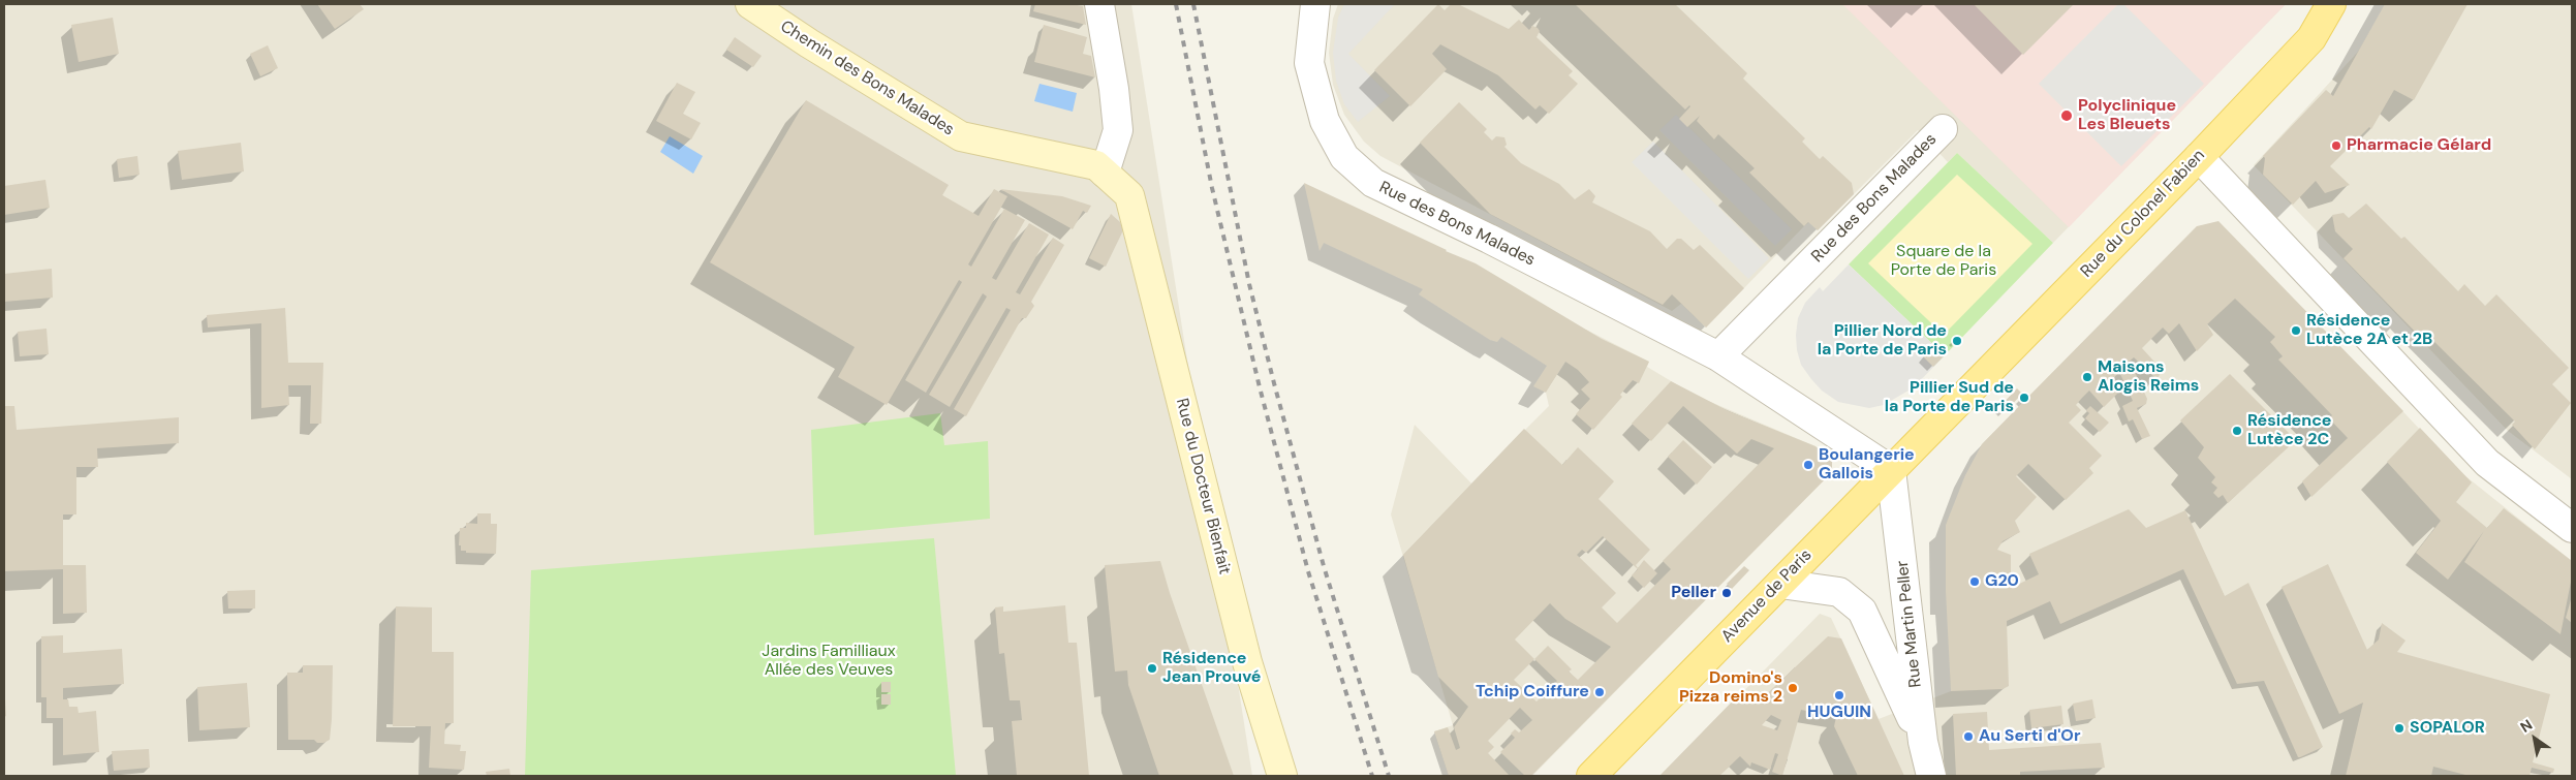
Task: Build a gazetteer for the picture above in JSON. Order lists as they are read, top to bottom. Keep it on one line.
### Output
{"streets":{"main road":["Rue du Colonel Fabien","Avenue de Paris"],"street":["Chemin des Bons Malades","Rue des Bons Malades","Rue du Docteur Bienfait","Rue Martin Peller"]},"crossings":[["Chemin des Bons Malades","Rue du Docteur Bienfait"],["Rue des Bons Malades","Avenue de Paris"],["Rue des Bons Malades","Rue Martin Peller"],["Rue du Colonel Fabien","Avenue de Paris"],["Avenue de Paris","Rue Martin Peller"]],"parks":["Square de la Porte de Paris","Jardins Familliaux Allée des Veuves"],"places":["Polyclinique Les Bleuets","Pharmacie Gélard","Résidence Lutèce 2A et 2B","Pillier Nord de la Porte de Paris","Maisons Alogis Reims","Pillier Sud de la Porte de Paris","Résidence Lutèce 2C","Boulangerie Gallois","G20","Peller","Résidence Jean Prouvé","Domino's Pizza reims 2","Tchip Coiffure","HUGUIN","SOPALOR","Au Serti d'Or"],"north":"top left"}
